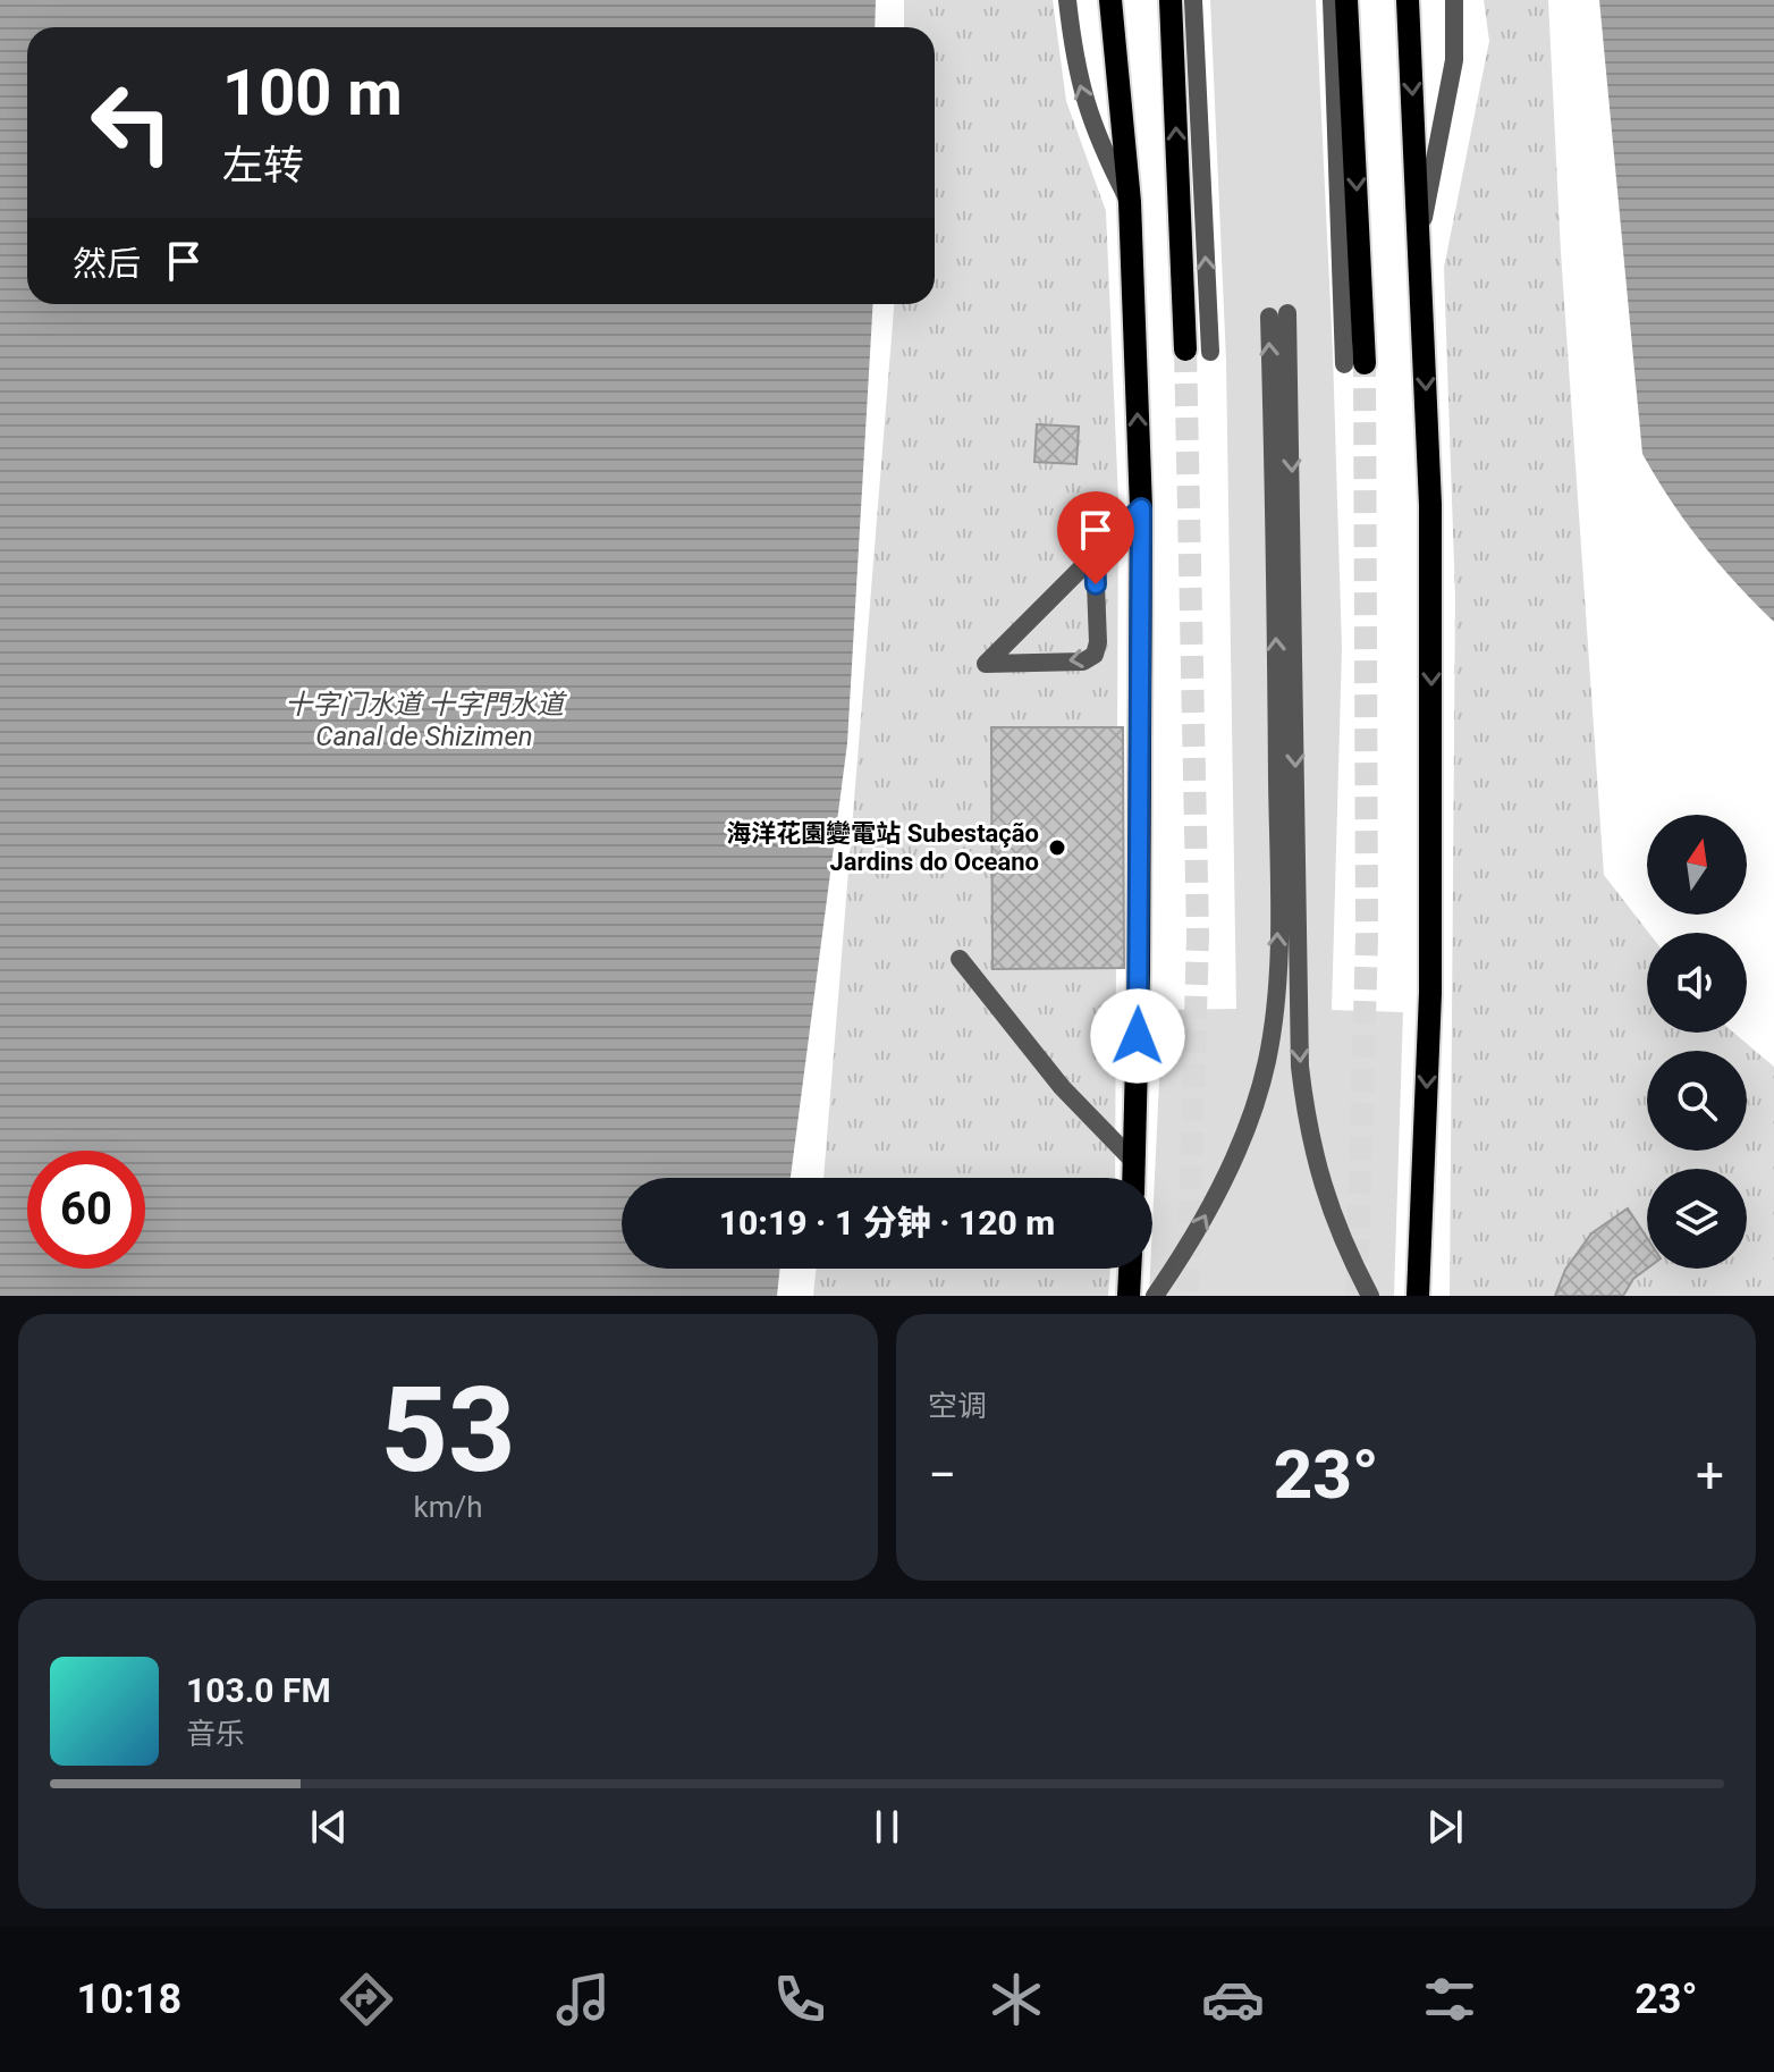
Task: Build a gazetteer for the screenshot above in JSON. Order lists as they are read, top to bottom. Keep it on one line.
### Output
{"water":["十字门水道 十字門水道 Canal de Shizimen"],"places":["海洋花園變電站 Subestação Jardins do Oceano"],"north":"top","page":{"turn":["100 m","左转"],"then":"然后","limit":"60","trip":"10:19 · 1 分钟 · 120 m","tile":[["53","km/h"],"空调"],"heat":["−","23°","+"],"song":["103.0 FM","音乐"],"tabs":["10:18","23°"]}}
